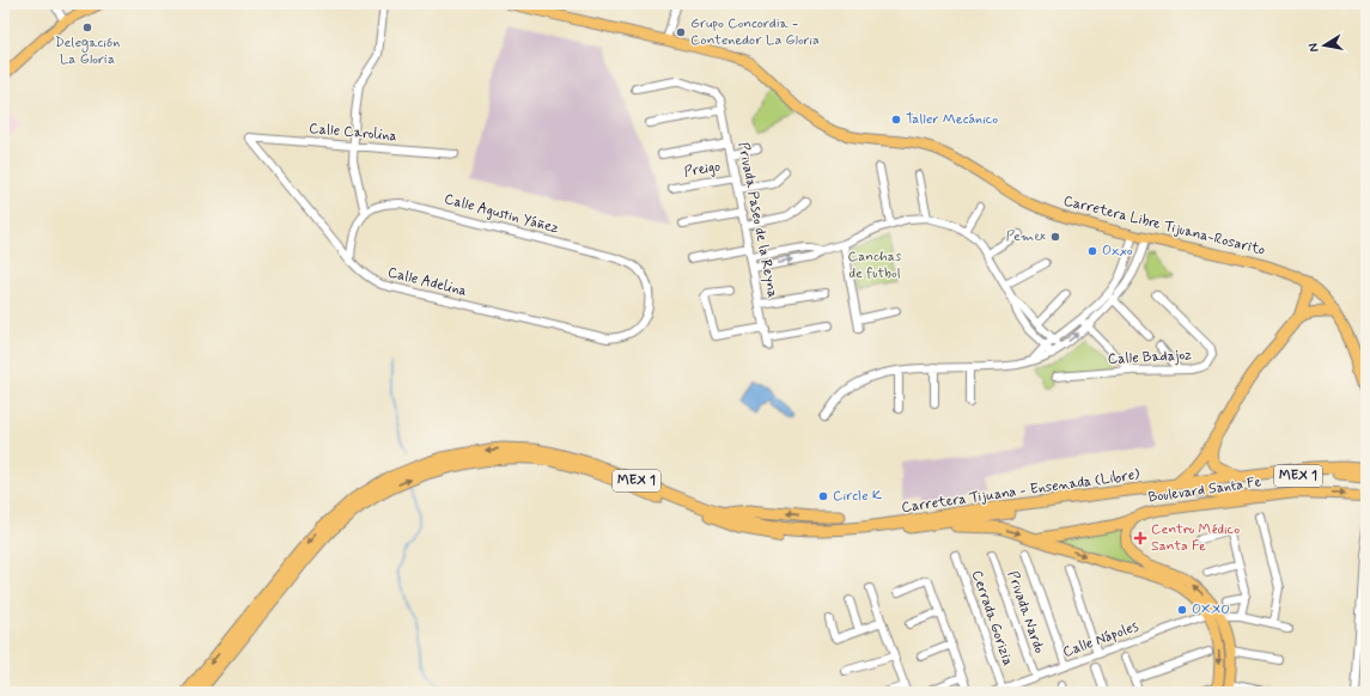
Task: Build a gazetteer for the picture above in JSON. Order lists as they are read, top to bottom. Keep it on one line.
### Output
{"streets":{"highway":["MEX 1","Carretera Tijuana - Ensenada (Libre)"],"main road":["Carretera Libre Tijuana-Rosarito","Boulevard Santa Fe"],"street":["Calle Carolina","Preigo","Calle Agustin Yáñez","Privada Paseo de la Reyna","Calle Adelina","Calle Badajoz","Privada Nardo","Cerrada Gorizia","Calle Nápoles"]},"crossings":[["Calle Carolina","Calle Adelina"],["Preigo","Privada Paseo de la Reyna"],["Calle Agustin Yáñez","Calle Adelina"],["Boulevard Santa Fe","Calle Nápoles"],["Privada Nardo","Calle Nápoles"],["Cerrada Gorizia","Calle Nápoles"]],"one_way":["Boulevard Santa Fe"],"parks":["Canchas de futbol"],"places":{"other":["Delegación La Gloria","Grupo Concordia - Contenedor La Gloria","Taller Mecánico","Pemex","Oxxo","Circle K","OXXO"],"health":["Centro Médico Santa Fe"]},"north":"left"}
